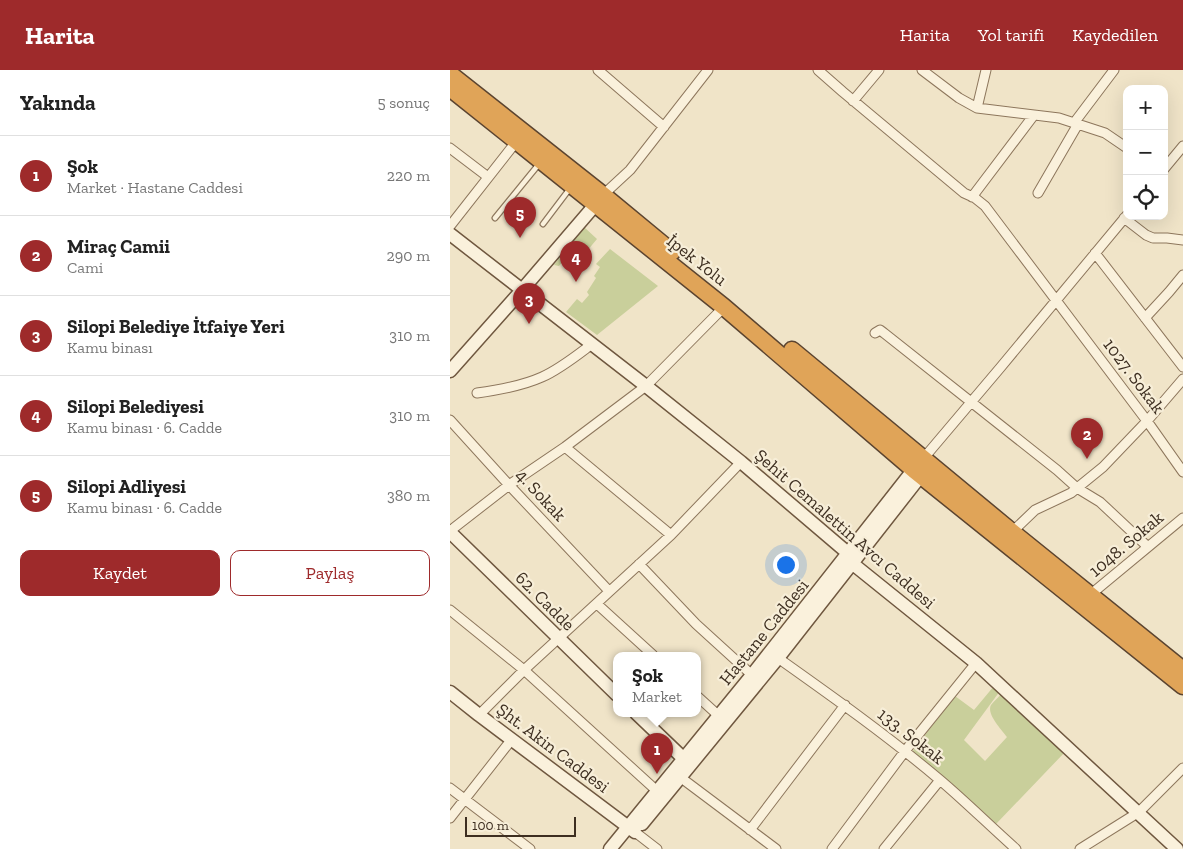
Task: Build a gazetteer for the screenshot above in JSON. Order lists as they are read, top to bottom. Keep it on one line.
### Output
{"streets":{"highway":["İpek Yolu"],"street":["1027. Sokak","4. Sokak","Şehit Cemalettin Avcı Caddesi","1048. Sokak","62. Cadde","Hastane Caddesi","133. Sokak","Şht. Akin Caddesi"]},"crossings":[["İpek Yolu","Hastane Caddesi"],["Şehit Cemalettin Avcı Caddesi","Hastane Caddesi"],["Hastane Caddesi","133. Sokak"],["Hastane Caddesi","Şht. Akin Caddesi"]],"scale_bar":"100 m","page":{"header":"Harita","nav":["Harita","Yol tarifi","Kaydedilen"],"heading":["Yakında","5 sonuç"],"map_buttons":["+","−"],"list":[{"mark":"1","name":"Şok","note":"Market · Hastane Caddesi","value":"220 m"},{"mark":"2","name":"Miraç Camii","note":"Cami","value":"290 m"},{"mark":"3","name":"Silopi Belediye İtfaiye Yeri","note":"Kamu binası","value":"310 m"},{"mark":"4","name":"Silopi Belediyesi","note":"Kamu binası · 6. Cadde","value":"310 m"},{"mark":"5","name":"Silopi Adliyesi","note":"Kamu binası · 6. Cadde","value":"380 m"}],"pins":["5","4","3","2","1"],"buttons":["Kaydet","Paylaş"],"popup":["Şok","Market"],"scale":"100 m"}}
